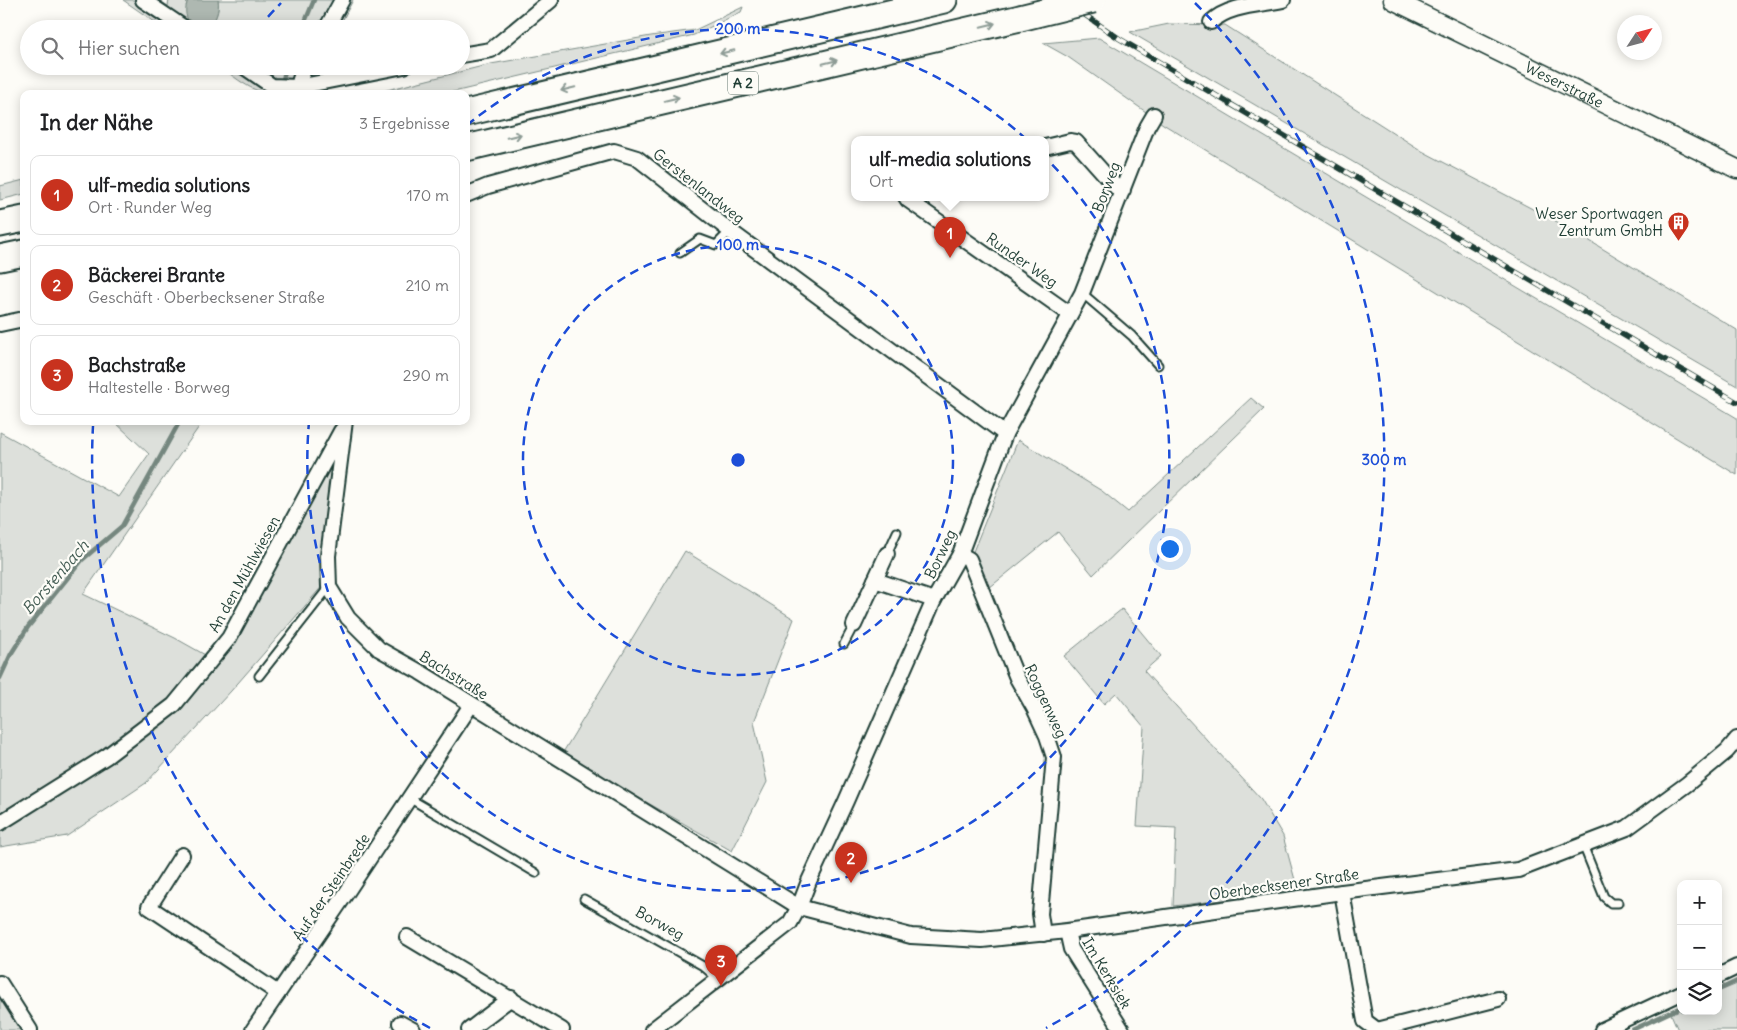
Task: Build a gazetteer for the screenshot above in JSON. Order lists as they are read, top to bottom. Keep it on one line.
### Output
{"streets":{"highway":["A 2"],"street":["Weserstraße","Gerstenlandweg","Borweg","Runder Weg","An den Mühlwiesen","Bachstraße","Roggenweg","Oberbecksener Straße","Auf der Steinbrede","Im Kerksiek"]},"crossings":[["Gerstenlandweg","Borweg"],["Borweg","Runder Weg"],["Borweg","Bachstraße"],["Borweg","Roggenweg"],["Borweg","Oberbecksener Straße"],["Bachstraße","Oberbecksener Straße"],["Bachstraße","Auf der Steinbrede"],["Roggenweg","Oberbecksener Straße"],["Oberbecksener Straße","Im Kerksiek"]],"water":["Borstenbach"],"places":{"building":["Weser Sportwagen Zentrum GmbH"]},"north":"top right","page":{"search":"Hier suchen","heading":["In der Nähe","3 Ergebnisse"],"popup":["ulf-media solutions","Ort"],"list":[{"mark":"1","name":"ulf-media solutions","note":"Ort · Runder Weg","value":"170 m"},{"mark":"2","name":"Bäckerei Brante","note":"Geschäft · Oberbecksener Straße","value":"210 m"},{"mark":"3","name":"Bachstraße","note":"Haltestelle · Borweg","value":"290 m"}],"pins":["1","2","3"],"map_buttons":["+","−"]},"rings":["200 m","100 m","300 m"]}
